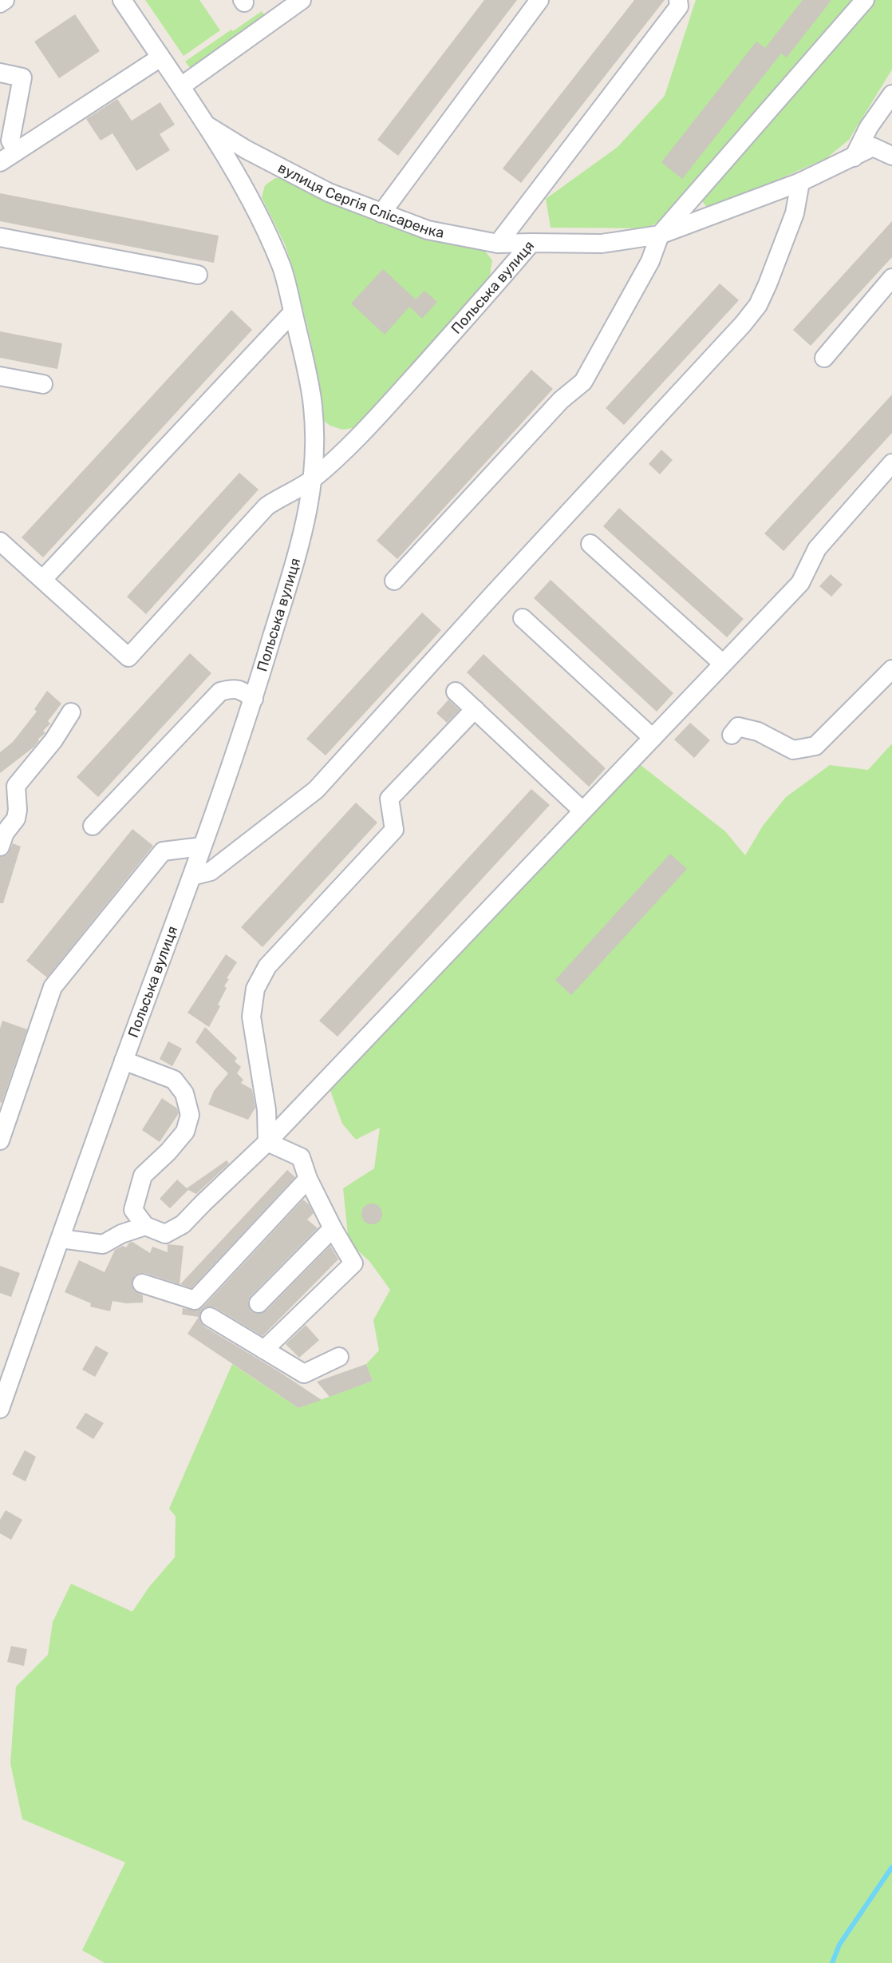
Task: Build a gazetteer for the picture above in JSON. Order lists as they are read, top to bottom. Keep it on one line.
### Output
{"streets":{"street":["вулиця Сергія Слісаренка","Польська вулиця"]},"crossings":[["вулиця Сергія Слісаренка","Польська вулиця"]]}
